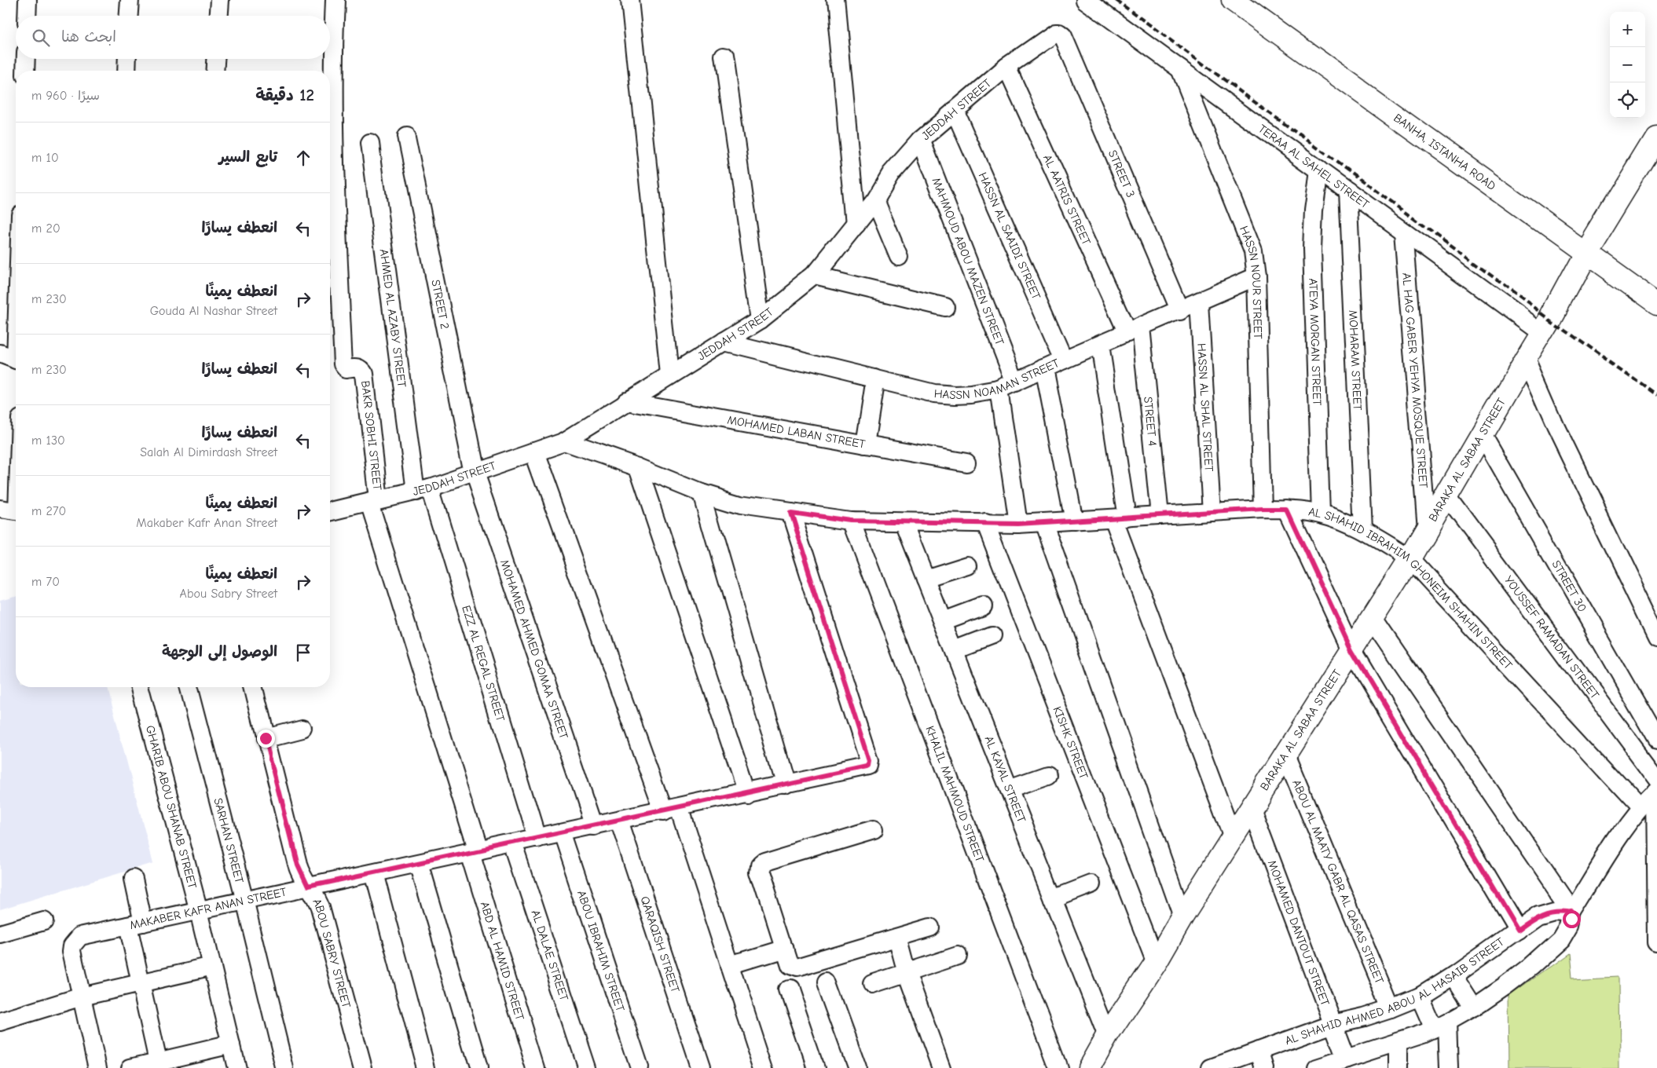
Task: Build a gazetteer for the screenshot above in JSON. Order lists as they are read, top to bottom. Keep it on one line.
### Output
{"streets":{"main road":["BANHA, ISTANHA ROAD","BARAKA AL SABAA STREET"],"street":["JEDDAH STREET","TERAA AL SAHEL STREET","STREET 3","AL AATRIS STREET","HASSN AL SAAIDI STREET","MAHMOUD ABOU MAZEN STREET","HASSN NOUR STREET","STREET 2","AHMED AL AZABY STREET","ATEYA MORGAN STREET","MOHARAM STREET","HASSN NOAMAN STREET","AL HAG GABER YEHYA MOSQUE STREET","HASSN AL SHAL STREET","STREET 4","MOHAMED LABAN STREET","BAKR SOBHI STREET","STREET 30","AL SHAHID IBRAHIM GHONEIM SHAHIN STREET","YOUSSEF RAMADAN STREET","MOHAMED AHMED GOMAA STREET","EZZ AL REGAL STREET","KISHK STREET","AL KAYAL STREET","KHALIL MAHMOUD STREET","GHARIB ABOU SHANAB STREET","SARHAN STREET","ABOU AL MAATY GABR AL QASAS STREET","MAKABER KAFR ANAN STREET","MOHAMED DANTOUT STREET","QARAQISH STREET","ABOU IBRAHIM STREET","ABOU SABRY STREET","AL DALAE STREET","ABD AL HAMID STREET","AL SHAHID AHMED ABOU AL HASAIB STREET"]},"crossings":[["JEDDAH STREET","STREET 3"],["JEDDAH STREET","AL AATRIS STREET"],["JEDDAH STREET","HASSN AL SAAIDI STREET"],["JEDDAH STREET","MAHMOUD ABOU MAZEN STREET"],["JEDDAH STREET","STREET 2"],["JEDDAH STREET","AHMED AL AZABY STREET"],["JEDDAH STREET","HASSN NOAMAN STREET"],["JEDDAH STREET","MOHAMED LABAN STREET"],["JEDDAH STREET","BAKR SOBHI STREET"],["JEDDAH STREET","AL SHAHID IBRAHIM GHONEIM SHAHIN STREET"],["JEDDAH STREET","MOHAMED AHMED GOMAA STREET"],["JEDDAH STREET","EZZ AL REGAL STREET"],["BANHA, ISTANHA ROAD","BARAKA AL SABAA STREET"],["TERAA AL SAHEL STREET","HASSN NOUR STREET"],["TERAA AL SAHEL STREET","ATEYA MORGAN STREET"],["TERAA AL SAHEL STREET","MOHARAM STREET"],["TERAA AL SAHEL STREET","AL HAG GABER YEHYA MOSQUE STREET"],["TERAA AL SAHEL STREET","BARAKA AL SABAA STREET"],["STREET 3","HASSN NOAMAN STREET"],["AL AATRIS STREET","HASSN NOAMAN STREET"],["AL AATRIS STREET","STREET 4"],["HASSN AL SAAIDI STREET","HASSN NOAMAN STREET"],["MAHMOUD ABOU MAZEN STREET","HASSN NOAMAN STREET"],["HASSN NOUR STREET","HASSN NOAMAN STREET"],["HASSN NOUR STREET","AL SHAHID IBRAHIM GHONEIM SHAHIN STREET"],["STREET 2","MOHAMED AHMED GOMAA STREET"],["AHMED AL AZABY STREET","EZZ AL REGAL STREET"],["ATEYA MORGAN STREET","AL SHAHID IBRAHIM GHONEIM SHAHIN STREET"],["MOHARAM STREET","AL SHAHID IBRAHIM GHONEIM SHAHIN STREET"],["HASSN NOAMAN STREET","HASSN AL SHAL STREET"],["HASSN NOAMAN STREET","STREET 4"],["AL HAG GABER YEHYA MOSQUE STREET","BARAKA AL SABAA STREET"],["HASSN AL SHAL STREET","AL SHAHID IBRAHIM GHONEIM SHAHIN STREET"],["STREET 4","AL SHAHID IBRAHIM GHONEIM SHAHIN STREET"],["BAKR SOBHI STREET","MAKABER KAFR ANAN STREET"],["BAKR SOBHI STREET","ABD AL HAMID STREET"],["BARAKA AL SABAA STREET","STREET 30"],["BARAKA AL SABAA STREET","AL SHAHID IBRAHIM GHONEIM SHAHIN STREET"],["BARAKA AL SABAA STREET","YOUSSEF RAMADAN STREET"],["BARAKA AL SABAA STREET","KISHK STREET"],["BARAKA AL SABAA STREET","AL KAYAL STREET"],["BARAKA AL SABAA STREET","ABOU AL MAATY GABR AL QASAS STREET"],["BARAKA AL SABAA STREET","MOHAMED DANTOUT STREET"],["AL SHAHID IBRAHIM GHONEIM SHAHIN STREET","KISHK STREET"],["AL SHAHID IBRAHIM GHONEIM SHAHIN STREET","AL KAYAL STREET"],["AL SHAHID IBRAHIM GHONEIM SHAHIN STREET","KHALIL MAHMOUD STREET"],["AL SHAHID IBRAHIM GHONEIM SHAHIN STREET","MAKABER KAFR ANAN STREET"],["MOHAMED AHMED GOMAA STREET","MAKABER KAFR ANAN STREET"],["EZZ AL REGAL STREET","MAKABER KAFR ANAN STREET"],["GHARIB ABOU SHANAB STREET","MAKABER KAFR ANAN STREET"],["SARHAN STREET","MAKABER KAFR ANAN STREET"],["ABOU AL MAATY GABR AL QASAS STREET","AL SHAHID AHMED ABOU AL HASAIB STREET"],["MAKABER KAFR ANAN STREET","QARAQISH STREET"],["MAKABER KAFR ANAN STREET","ABOU IBRAHIM STREET"],["MAKABER KAFR ANAN STREET","ABOU SABRY STREET"],["MAKABER KAFR ANAN STREET","AL DALAE STREET"],["MAKABER KAFR ANAN STREET","ABD AL HAMID STREET"],["MOHAMED DANTOUT STREET","AL SHAHID AHMED ABOU AL HASAIB STREET"]],"page":{"map_buttons":["+","−"],"search":"ابحث هنا","heading":["12 دقيقة","سيرًا · 960 m"],"list":[["تابع السير","10 m"],["انعطف يسارًا","20 m"],["انعطف يمينًا","Gouda Al Nashar Street","230 m"],["انعطف يسارًا","230 m"],["انعطف يسارًا","Salah Al Dimirdash Street","130 m"],["انعطف يمينًا","Makaber Kafr Anan Street","270 m"],["انعطف يمينًا","Abou Sabry Street","70 m"],"الوصول إلى الوجهة"]}}
